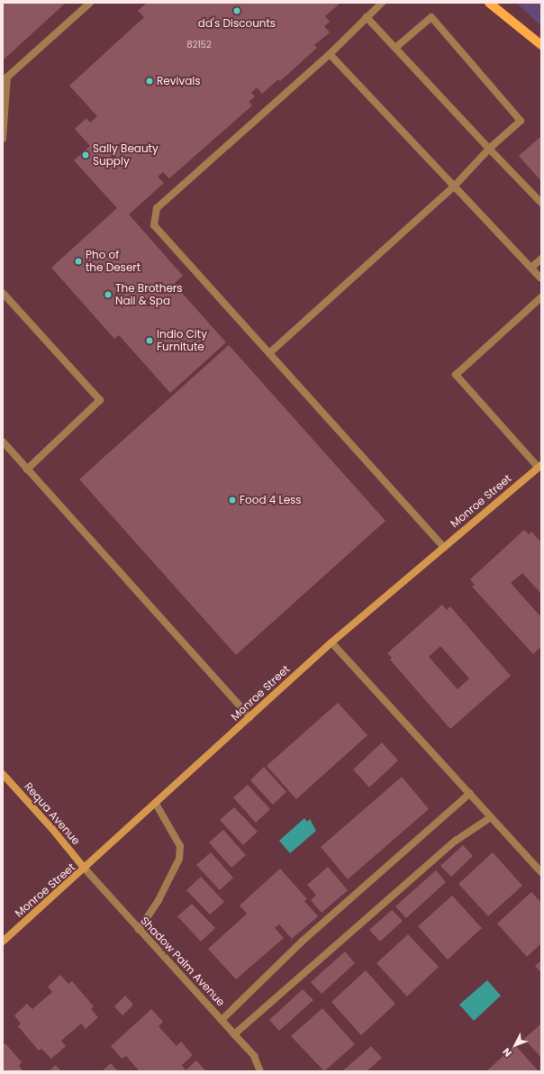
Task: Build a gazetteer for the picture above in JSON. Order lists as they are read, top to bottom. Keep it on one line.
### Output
{"streets":{"main road":["Monroe Street","Requa Avenue"],"street":["Shadow Palm Avenue"]},"crossings":[["Monroe Street","Requa Avenue"],["Monroe Street","Shadow Palm Avenue"],["Requa Avenue","Shadow Palm Avenue"]],"places":["dd's Discounts","Revivals","Sally Beauty Supply","Pho of the Desert","The Brothers Nail & Spa","Indio City Furnitute","Food 4 Less"],"house_numbers":["82152"],"north":"bottom left"}
